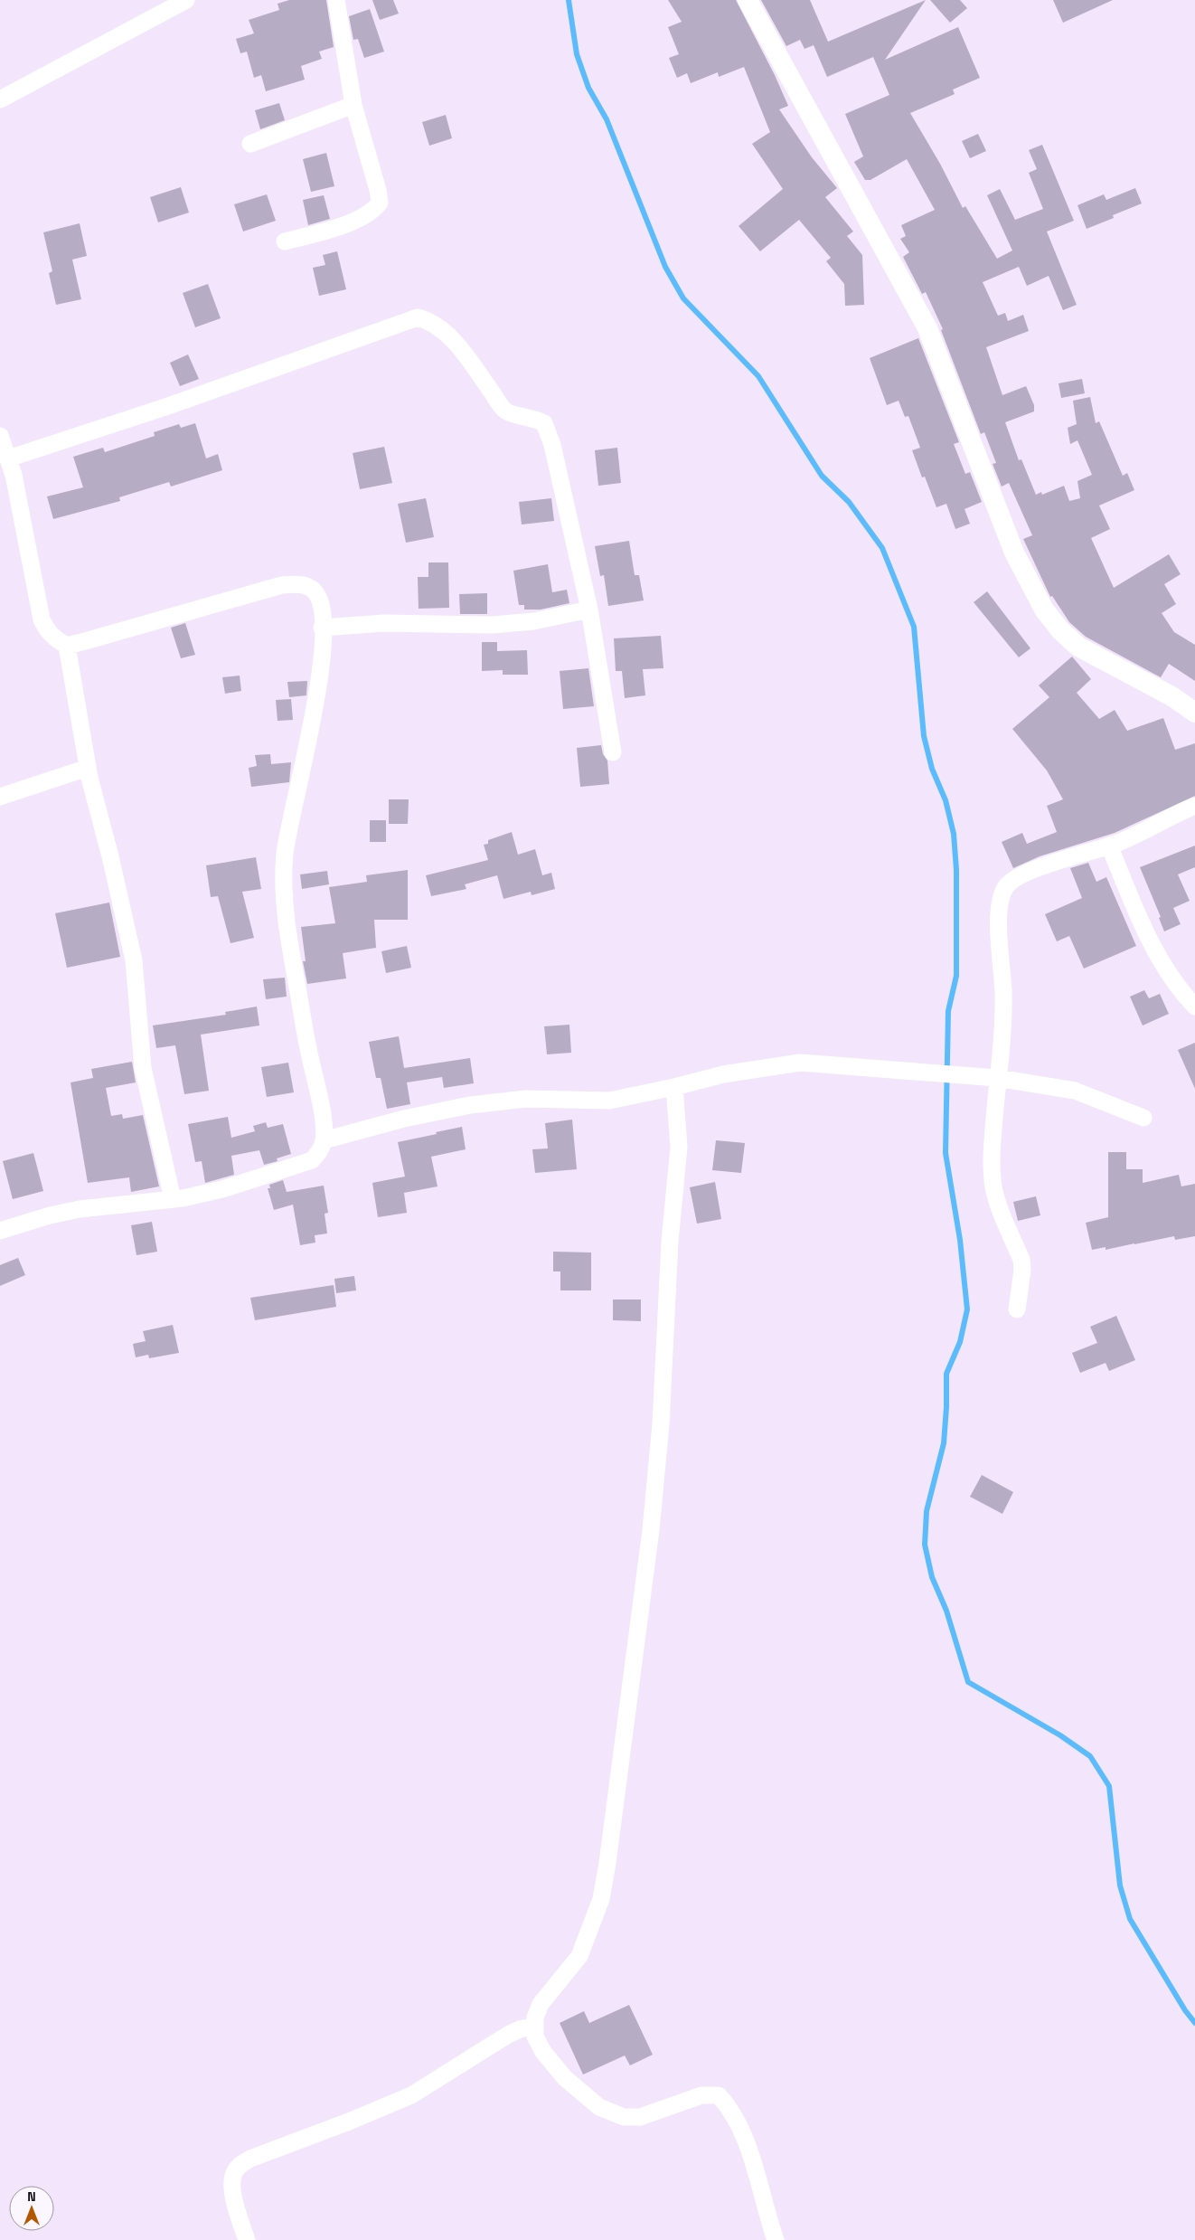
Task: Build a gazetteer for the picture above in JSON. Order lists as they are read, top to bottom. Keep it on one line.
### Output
{"north":"top"}
